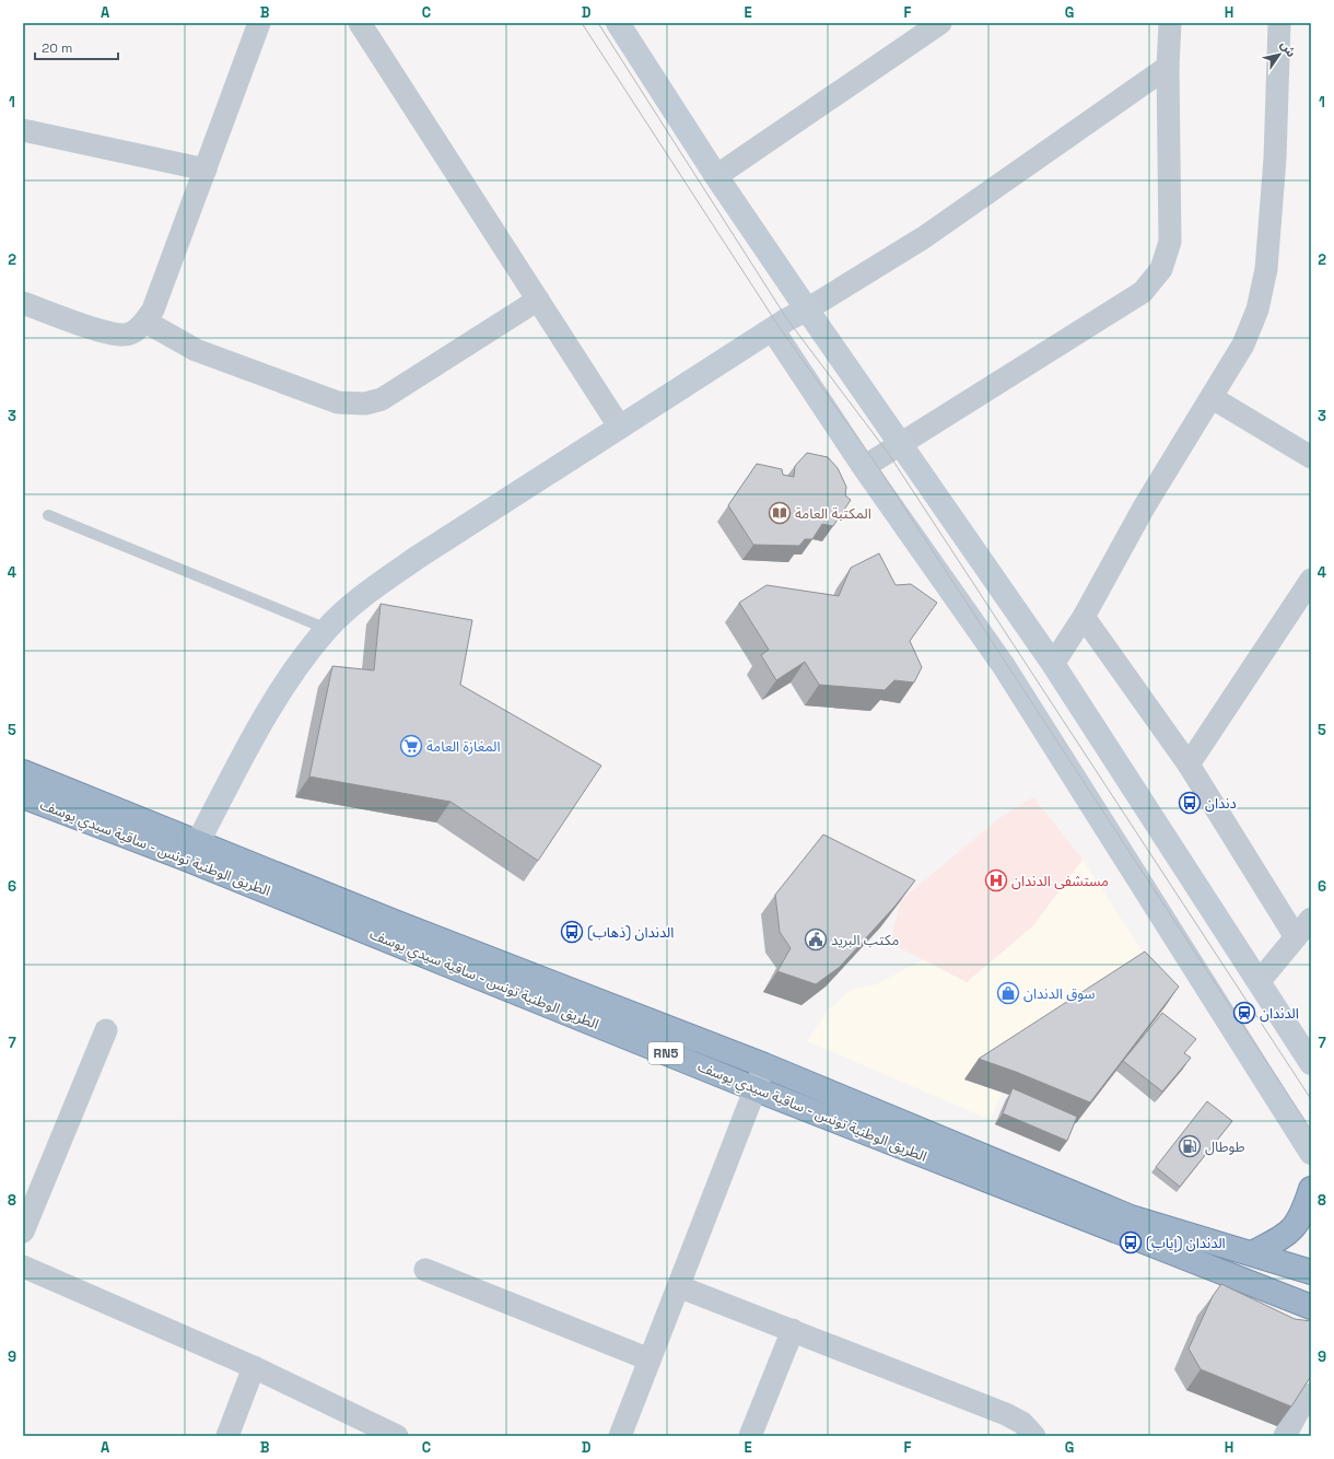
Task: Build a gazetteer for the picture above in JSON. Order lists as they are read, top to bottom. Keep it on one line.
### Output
{"streets":{"highway":["الطريق الوطنية تونس - ساقية سيدي يوسف","RN5"]},"places":{"library":["المكتبة العامة"],"supermarket":["المغازة العامة"],"bus stop":["دندان","الدندان (ذهاب)","الدندان (إياب)"],"hospital":["مستشفى الدندان"],"public building":["مكتب البريد"],"shop":["سوق الدندان"],"station":["الدندان"],"fuel station":["طوطال"]},"scale_bar":"20 m","north":"top right","grid":{"columns":["A","B","C","D","E","F","G","H"],"rows":["1","2","3","4","5","6","7","8","9"]}}
